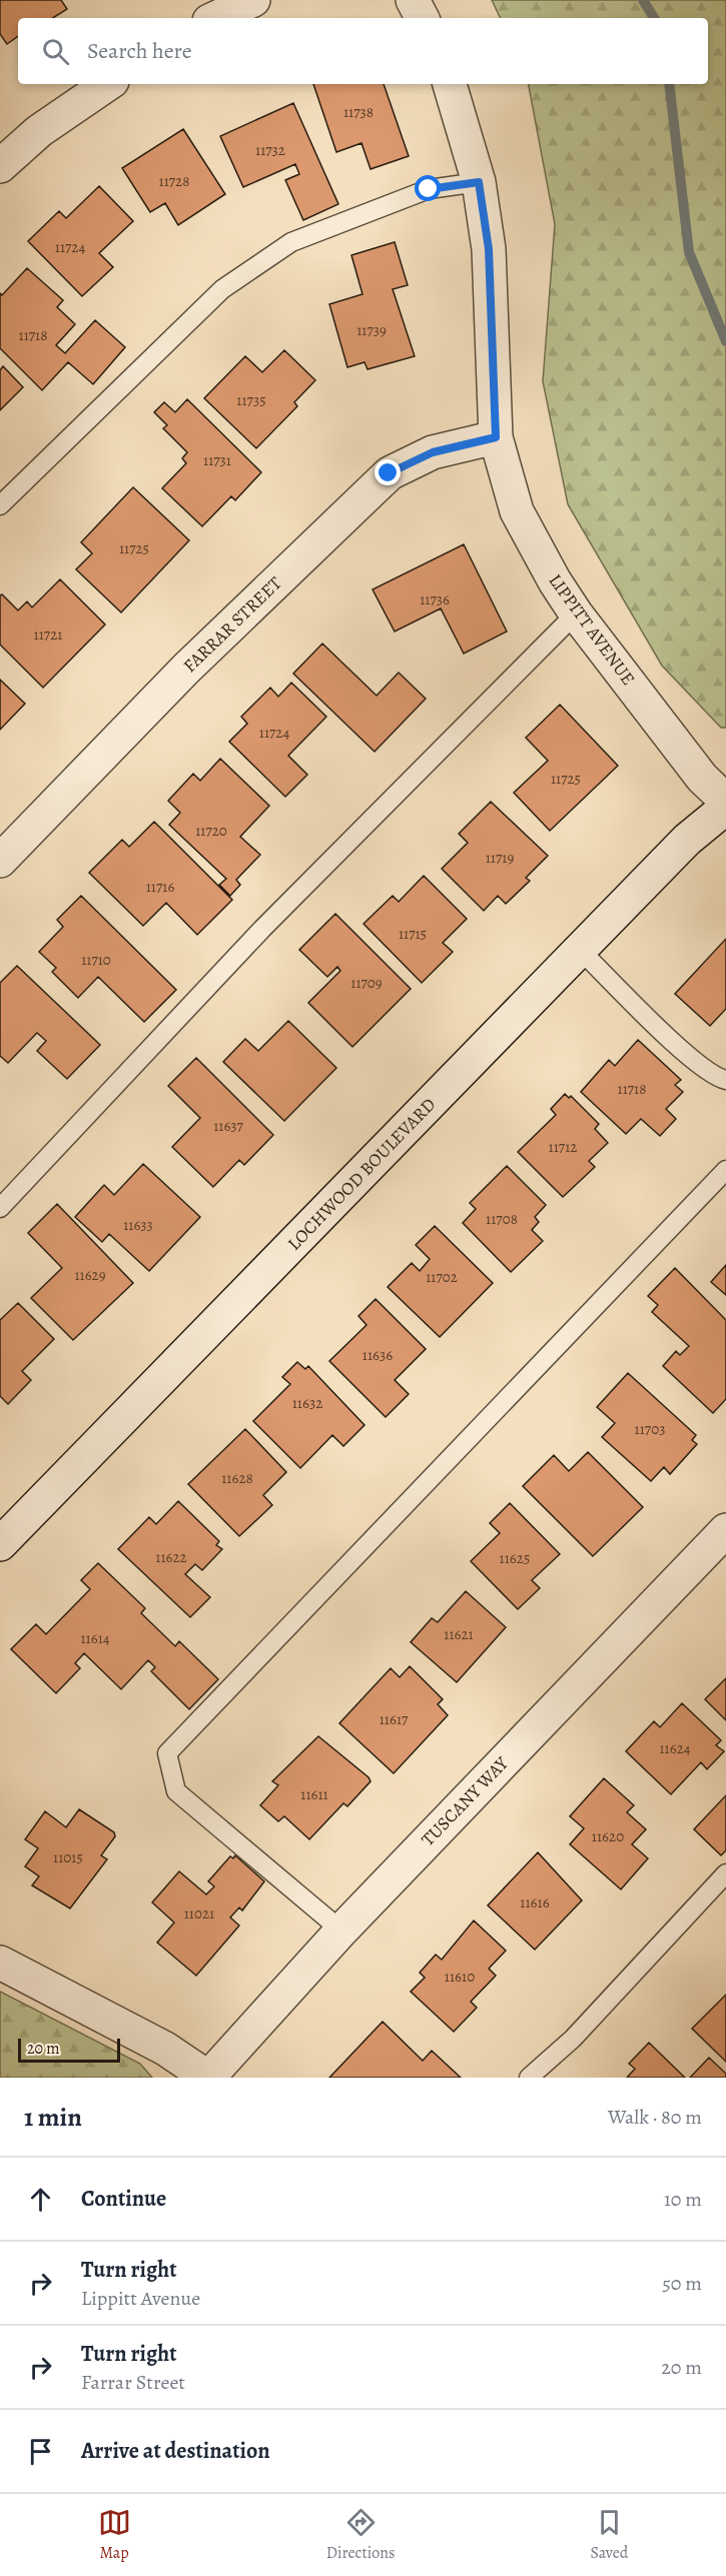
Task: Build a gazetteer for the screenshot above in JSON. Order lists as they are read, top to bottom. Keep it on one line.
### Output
{"streets":{"street":["FARRAR STREET","LIPPITT AVENUE","LOCHWOOD BOULEVARD","TUSCANY WAY"]},"crossings":[["FARRAR STREET","LIPPITT AVENUE"]],"house_numbers":["11738","11732","11728","11724","11739","11718","11735","11731","11725","11736","11721","11724","11725","11720","11719","11716","11715","11710","11709","11718","11637","11712","11708","11633","11629","11702","11636","11632","11703","11628","11622","11625","11621","11614","11617","11624","11611","11620","11015","11616","11021","11610"],"scale_bar":"20 m","page":{"search":"Search here","scale":"20 m","heading":["1 min","Walk · 80 m"],"list":[["Continue","10 m"],["Turn right","Lippitt Avenue","50 m"],["Turn right","Farrar Street","20 m"],"Arrive at destination"],"nav":["Map","Directions","Saved"]}}
